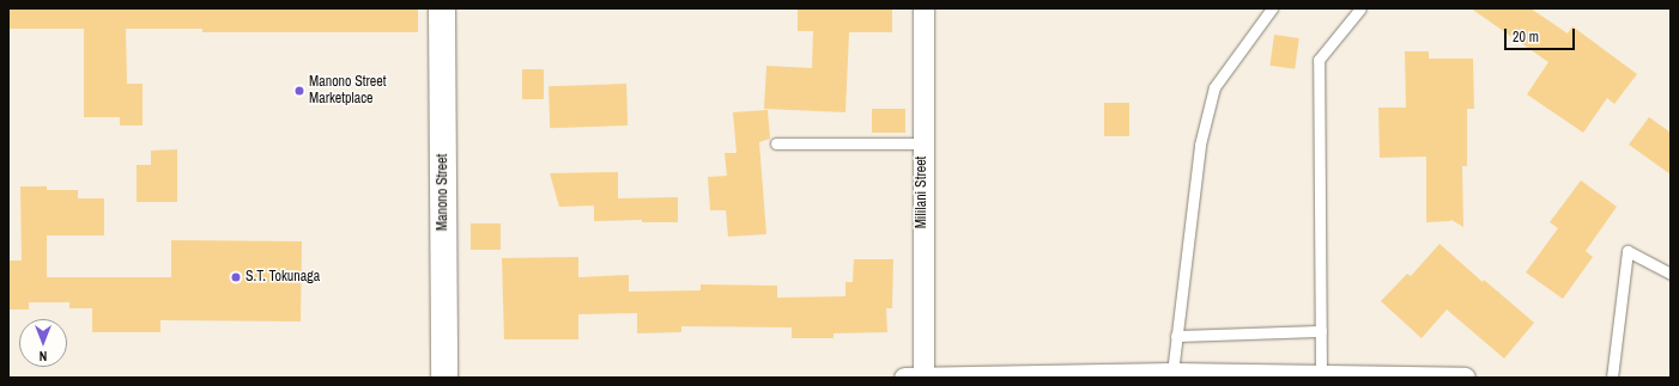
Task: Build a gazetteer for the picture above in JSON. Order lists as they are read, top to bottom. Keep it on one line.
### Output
{"streets":{"street":["Manono Street","Mililani Street"]},"places":["Manono Street Marketplace","S.T. Tokunaga"],"scale_bar":"20 m","north":"bottom"}
